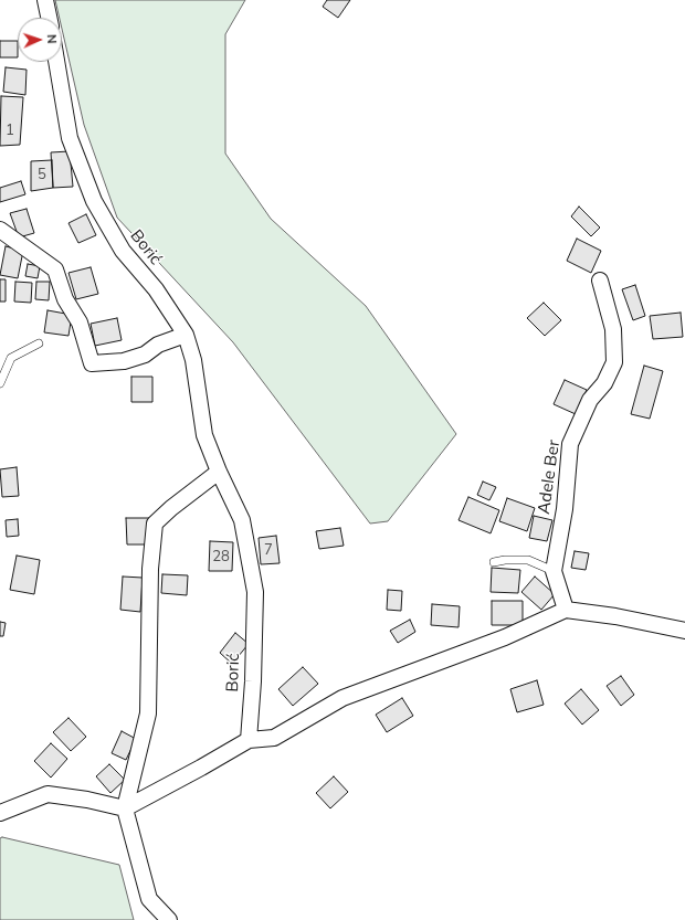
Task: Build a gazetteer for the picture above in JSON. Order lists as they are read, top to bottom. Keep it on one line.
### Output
{"streets":{"street":["Borić","Adele Ber"]},"house_numbers":["1","5","7","28"],"north":"right"}
